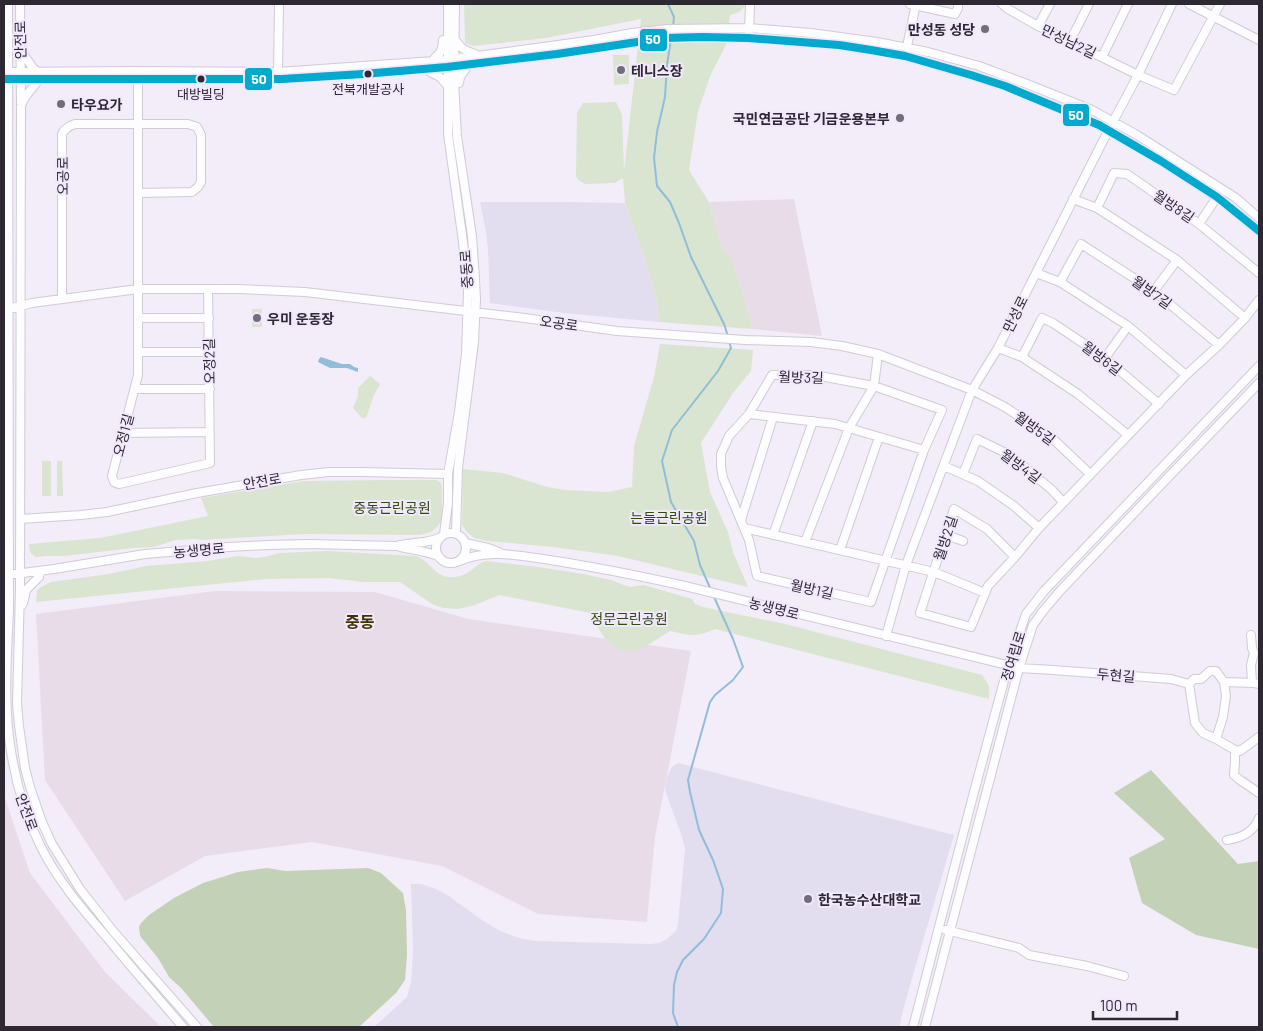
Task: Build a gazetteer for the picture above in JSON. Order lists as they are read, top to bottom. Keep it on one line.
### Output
{"streets":{"street":["안전로","만성남2길","오공로","월방8길","중동로","월방7길","만성로","월방6길","오정2길","월방3길","월방5길","오정1길","월방4길","월방2길","농생명로","월방1길","정여립로","두현길"]},"crossings":[["안전로","오공로"],["안전로","중동로"],["안전로","농생명로"],["만성남2길","만성로"],["오공로","중동로"],["오공로","만성로"],["오공로","오정2길"],["오공로","월방5길"],["오공로","오정1길"],["만성로","월방5길"],["만성로","월방2길"],["만성로","농생명로"],["오정2길","오정1길"],["월방3길","월방1길"],["농생명로","정여립로"],["농생명로","두현길"]],"districts":["중동"],"parks":["중동근린공원","는들근린공원","정문근린공원"],"places":["만성동 성당","테니스장","전북개발공사","대방빌딩","타우요가","국민연금공단 기금운용본부","우미 운동장","한국농수산대학교"],"lines":["transit line 50"],"scale_bar":"100 m"}
